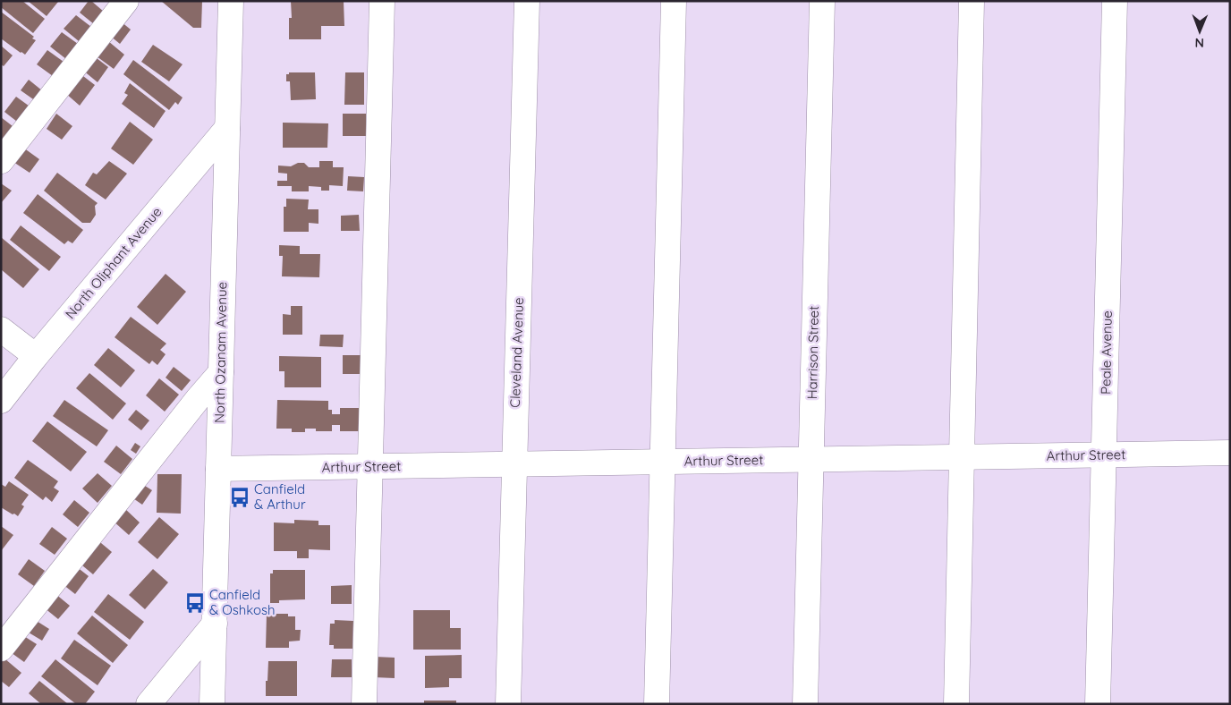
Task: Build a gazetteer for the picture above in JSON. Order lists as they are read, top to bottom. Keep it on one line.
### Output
{"streets":{"street":["North Oliphant Avenue","North Ozanam Avenue","Cleveland Avenue","Harrison Street","Peale Avenue","Arthur Street"]},"crossings":[["North Oliphant Avenue","North Ozanam Avenue"],["North Ozanam Avenue","Arthur Street"],["Cleveland Avenue","Arthur Street"],["Harrison Street","Arthur Street"],["Peale Avenue","Arthur Street"]],"places":{"bus stop":["Canfield & Arthur","Canfield & Oshkosh"]},"north":"bottom"}
